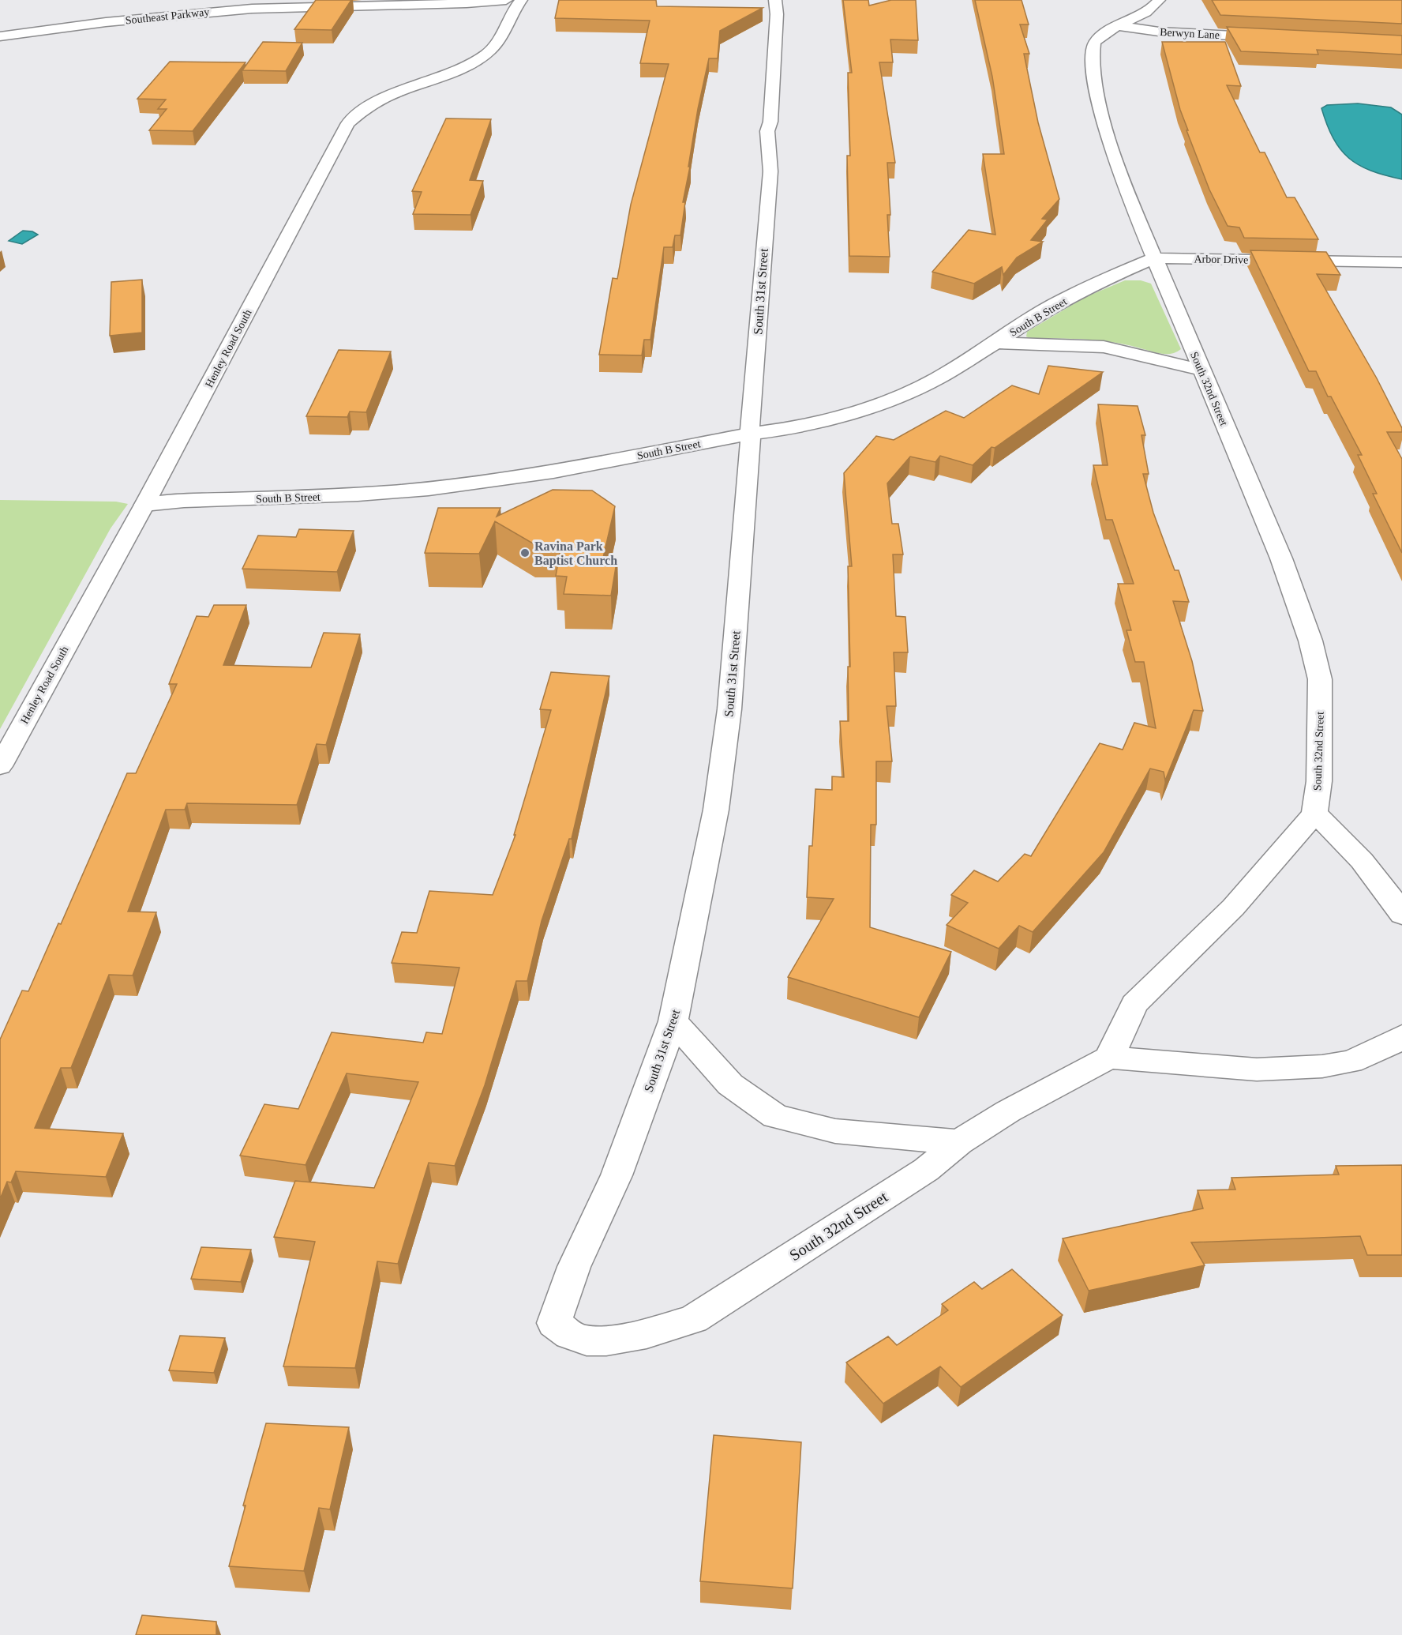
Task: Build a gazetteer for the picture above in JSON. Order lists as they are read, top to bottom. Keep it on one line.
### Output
{"streets":{"street":["Southeast Parkway","Berwyn Lane","Arbor Drive","South 31st Street","South B Street","Henley Road South","South 32nd Street"]},"crossings":[["Berwyn Lane","South 32nd Street"],["Arbor Drive","South B Street"],["Arbor Drive","South 32nd Street"],["South 31st Street","South B Street"],["South 31st Street","South 32nd Street"],["South B Street","Henley Road South"],["South B Street","South 32nd Street"]],"places":["Ravina Park Baptist Church"]}
